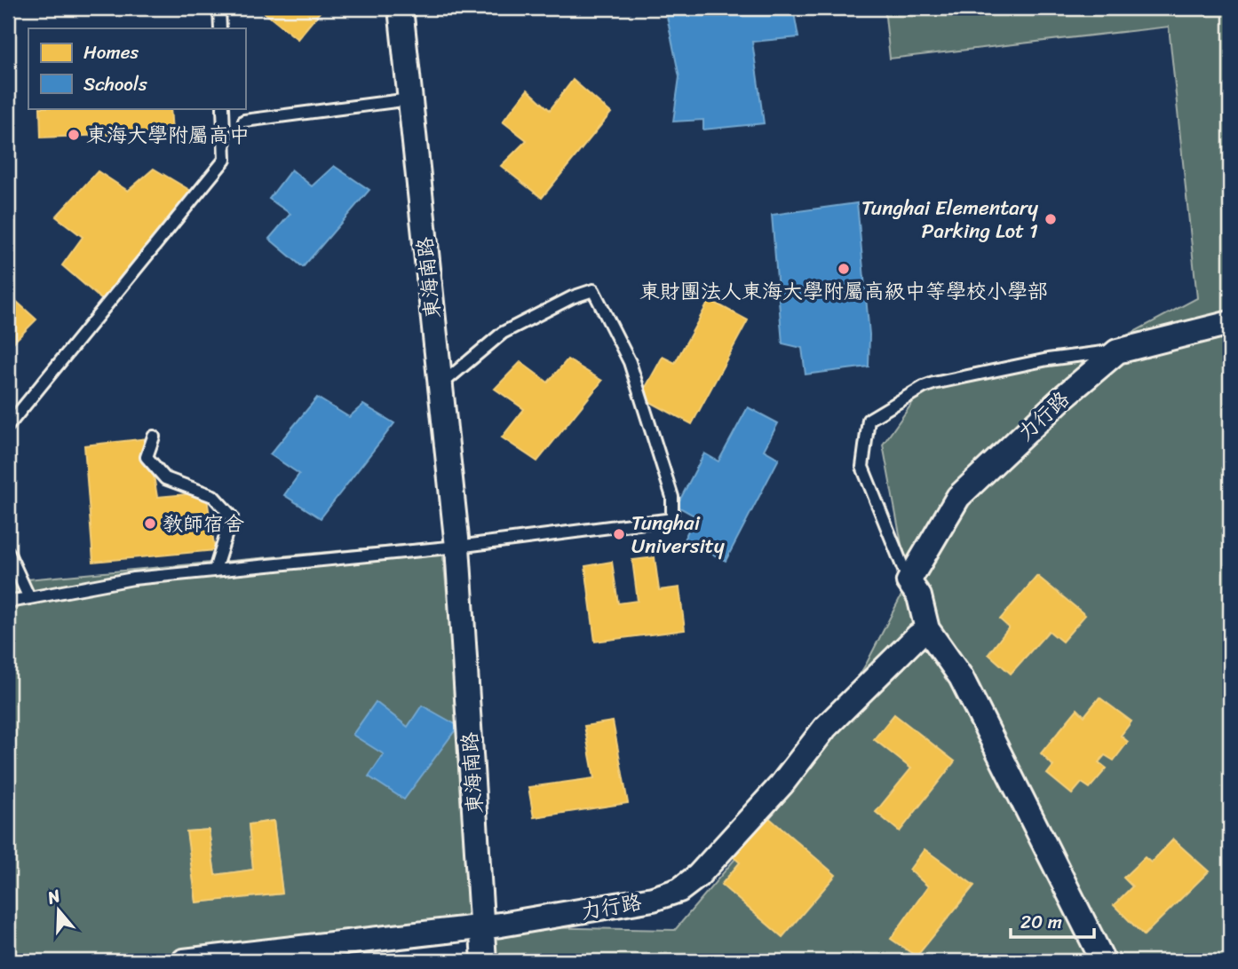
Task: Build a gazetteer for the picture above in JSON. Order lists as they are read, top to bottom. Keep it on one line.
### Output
{"streets":{"street":["東海南路","力行路"]},"crossings":[["東海南路","力行路"]],"places":["東海大學附屬高中","Tunghai Elementary Parking Lot 1","東財團法人東海大學附屬高級中等學校小學部","教師宿舍","Tunghai University"],"legend":["Homes","Schools"],"scale_bar":"20 m","north":"top"}
